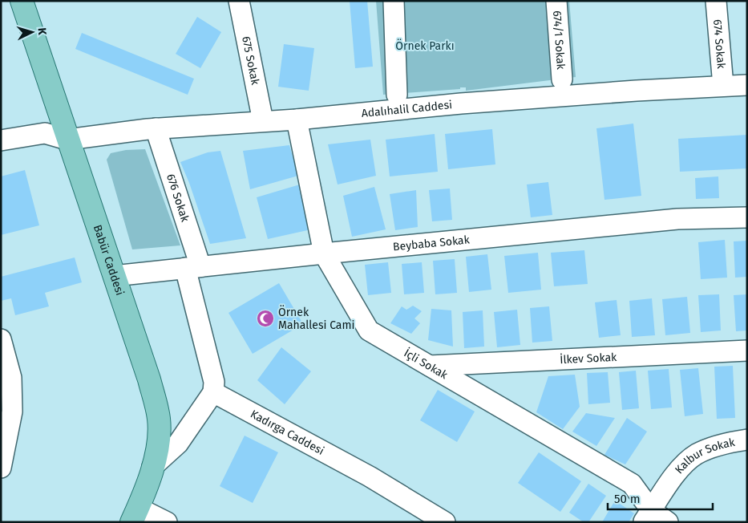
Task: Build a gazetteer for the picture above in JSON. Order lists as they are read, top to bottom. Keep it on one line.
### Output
{"streets":{"main road":["Babür Caddesi"],"street":["674/1 Sokak","674 Sokak","675 Sokak","Adalıhalil Caddesi","676 Sokak","Beybaba Sokak","İlkev Sokak","İçli Sokak","Kadırga Caddesi","Kalbur Sokak"]},"crossings":[["674 Sokak","Adalıhalil Caddesi"],["675 Sokak","Adalıhalil Caddesi"],["Adalıhalil Caddesi","676 Sokak"],["Adalıhalil Caddesi","Babür Caddesi"],["Adalıhalil Caddesi","İçli Sokak"],["676 Sokak","Beybaba Sokak"],["676 Sokak","Kadırga Caddesi"],["Beybaba Sokak","Babür Caddesi"],["Beybaba Sokak","İçli Sokak"],["İlkev Sokak","İçli Sokak"],["İçli Sokak","Kalbur Sokak"]],"parks":["Örnek Parkı"],"places":{"mosque":["Örnek Mahallesi Cami"]},"scale_bar":"50 m","north":"right"}
